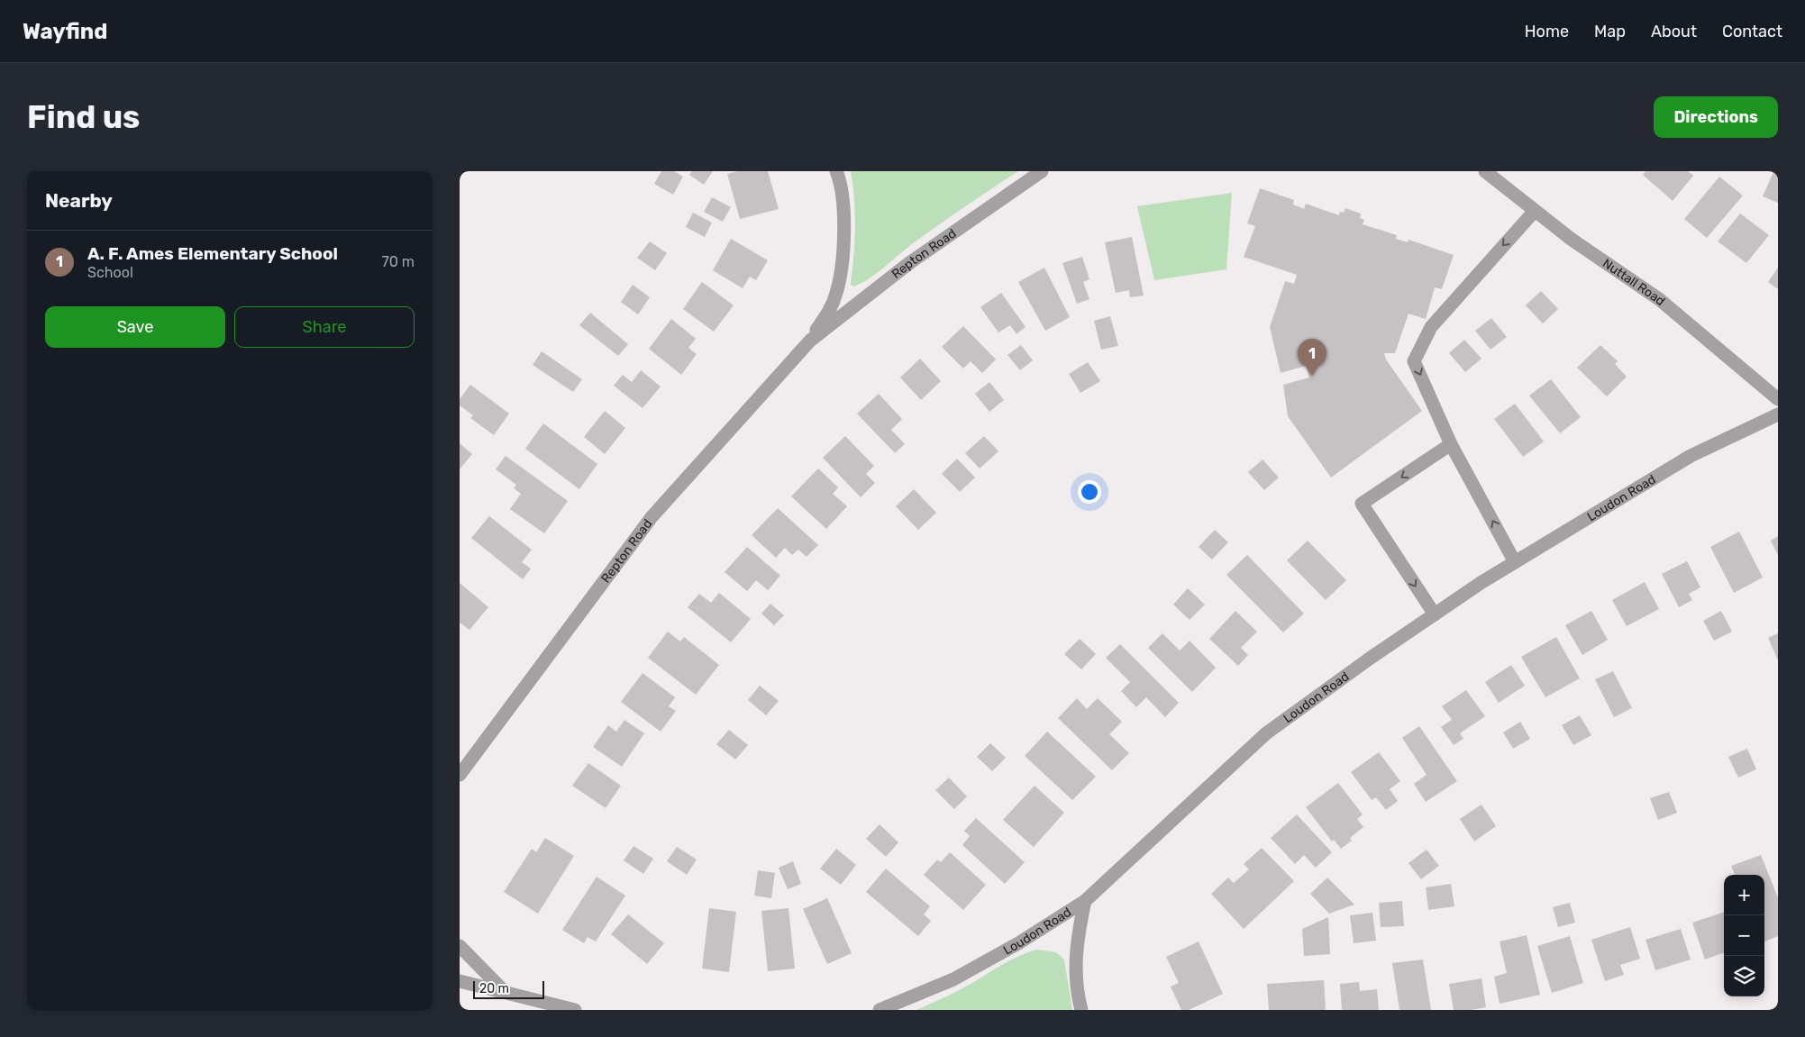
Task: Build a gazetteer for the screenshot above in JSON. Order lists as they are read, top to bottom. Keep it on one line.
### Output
{"streets":{"street":["Repton Road","Nuttall Road","Loudon Road"]},"scale_bar":"20 m","page":{"header":"Wayfind","nav":["Home","Map","About","Contact"],"buttons":["Directions",["Save","Share"]],"title":"Find us","heading":"Nearby","list":[{"mark":"1","name":"A. F. Ames Elementary School","note":"School","value":"70 m"}],"pins":"1","map_buttons":["+","−"],"scale":"20 m"}}
